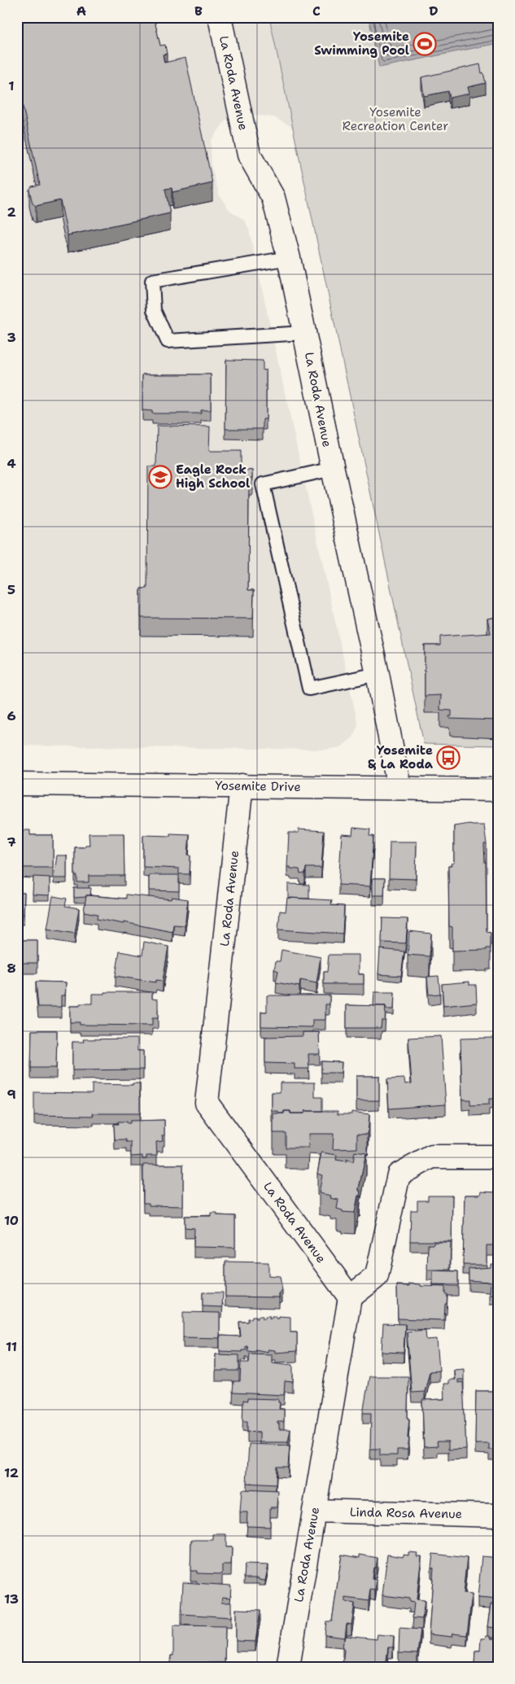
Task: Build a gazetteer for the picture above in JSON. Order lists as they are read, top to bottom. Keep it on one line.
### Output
{"streets":{"street":["La Roda Avenue","Yosemite Drive","Linda Rosa Avenue"]},"crossings":[["La Roda Avenue","Yosemite Drive"],["La Roda Avenue","Linda Rosa Avenue"]],"parks":["Yosemite Recreation Center"],"places":{"sports":["Yosemite Swimming Pool"],"school or university":["Eagle Rock High School"],"bus stop":["Yosemite & La Roda"]},"grid":{"columns":["A","B","C","D"],"rows":["1","2","3","4","5","6","7","8","9","10","11","12","13"]}}
